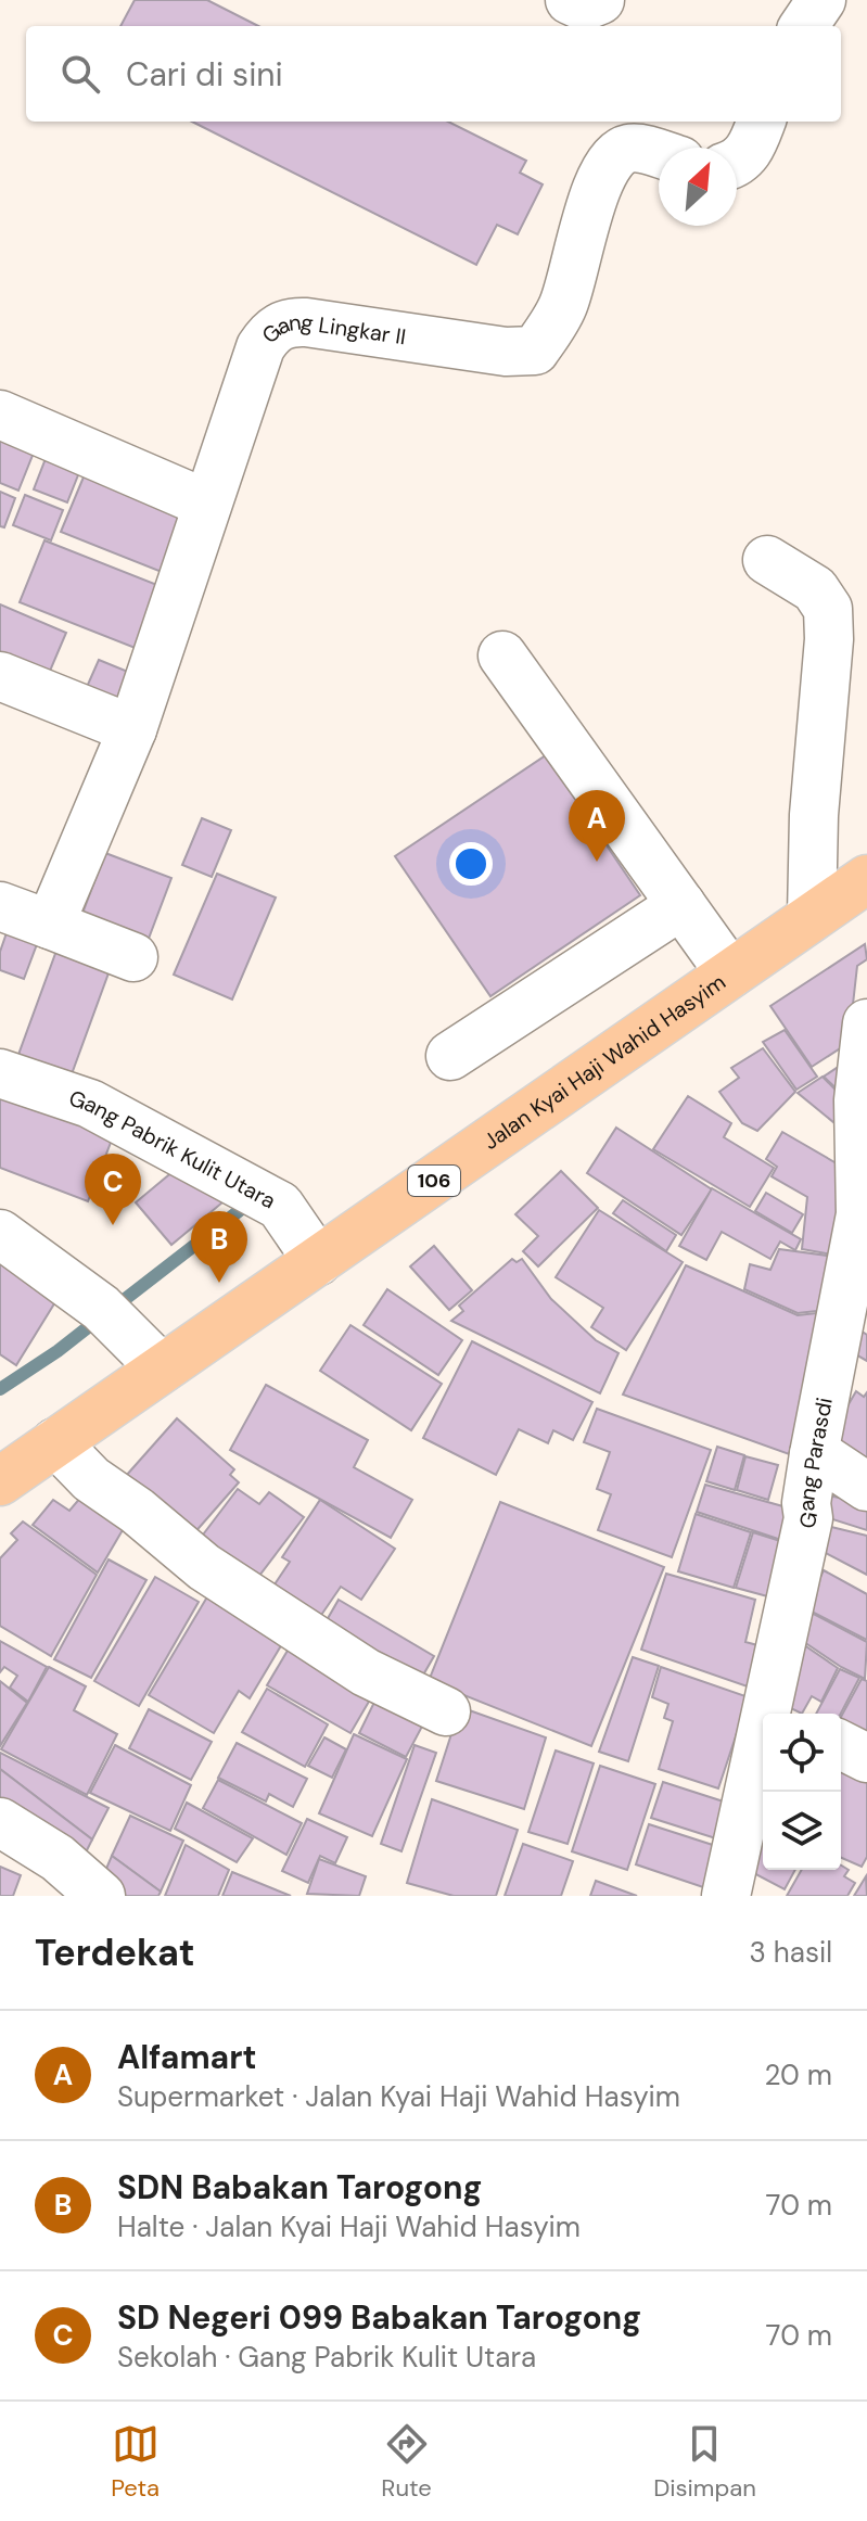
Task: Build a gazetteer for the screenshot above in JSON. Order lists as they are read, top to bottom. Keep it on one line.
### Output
{"streets":{"main road":["Jalan Kyai Haji Wahid Hasyim","106"],"street":["Gang Lingkar II","Gang Pabrik Kulit Utara","Gang Parasdi"]},"crossings":[["Jalan Kyai Haji Wahid Hasyim","Gang Pabrik Kulit Utara"]],"north":"top right","page":{"search":"Cari di sini","pins":["A","C","B"],"heading":["Terdekat","3 hasil"],"list":[{"mark":"A","name":"Alfamart","note":"Supermarket · Jalan Kyai Haji Wahid Hasyim","value":"20 m"},{"mark":"B","name":"SDN Babakan Tarogong","note":"Halte · Jalan Kyai Haji Wahid Hasyim","value":"70 m"},{"mark":"C","name":"SD Negeri 099 Babakan Tarogong","note":"Sekolah · Gang Pabrik Kulit Utara","value":"70 m"}],"nav":["Peta","Rute","Disimpan"]}}
